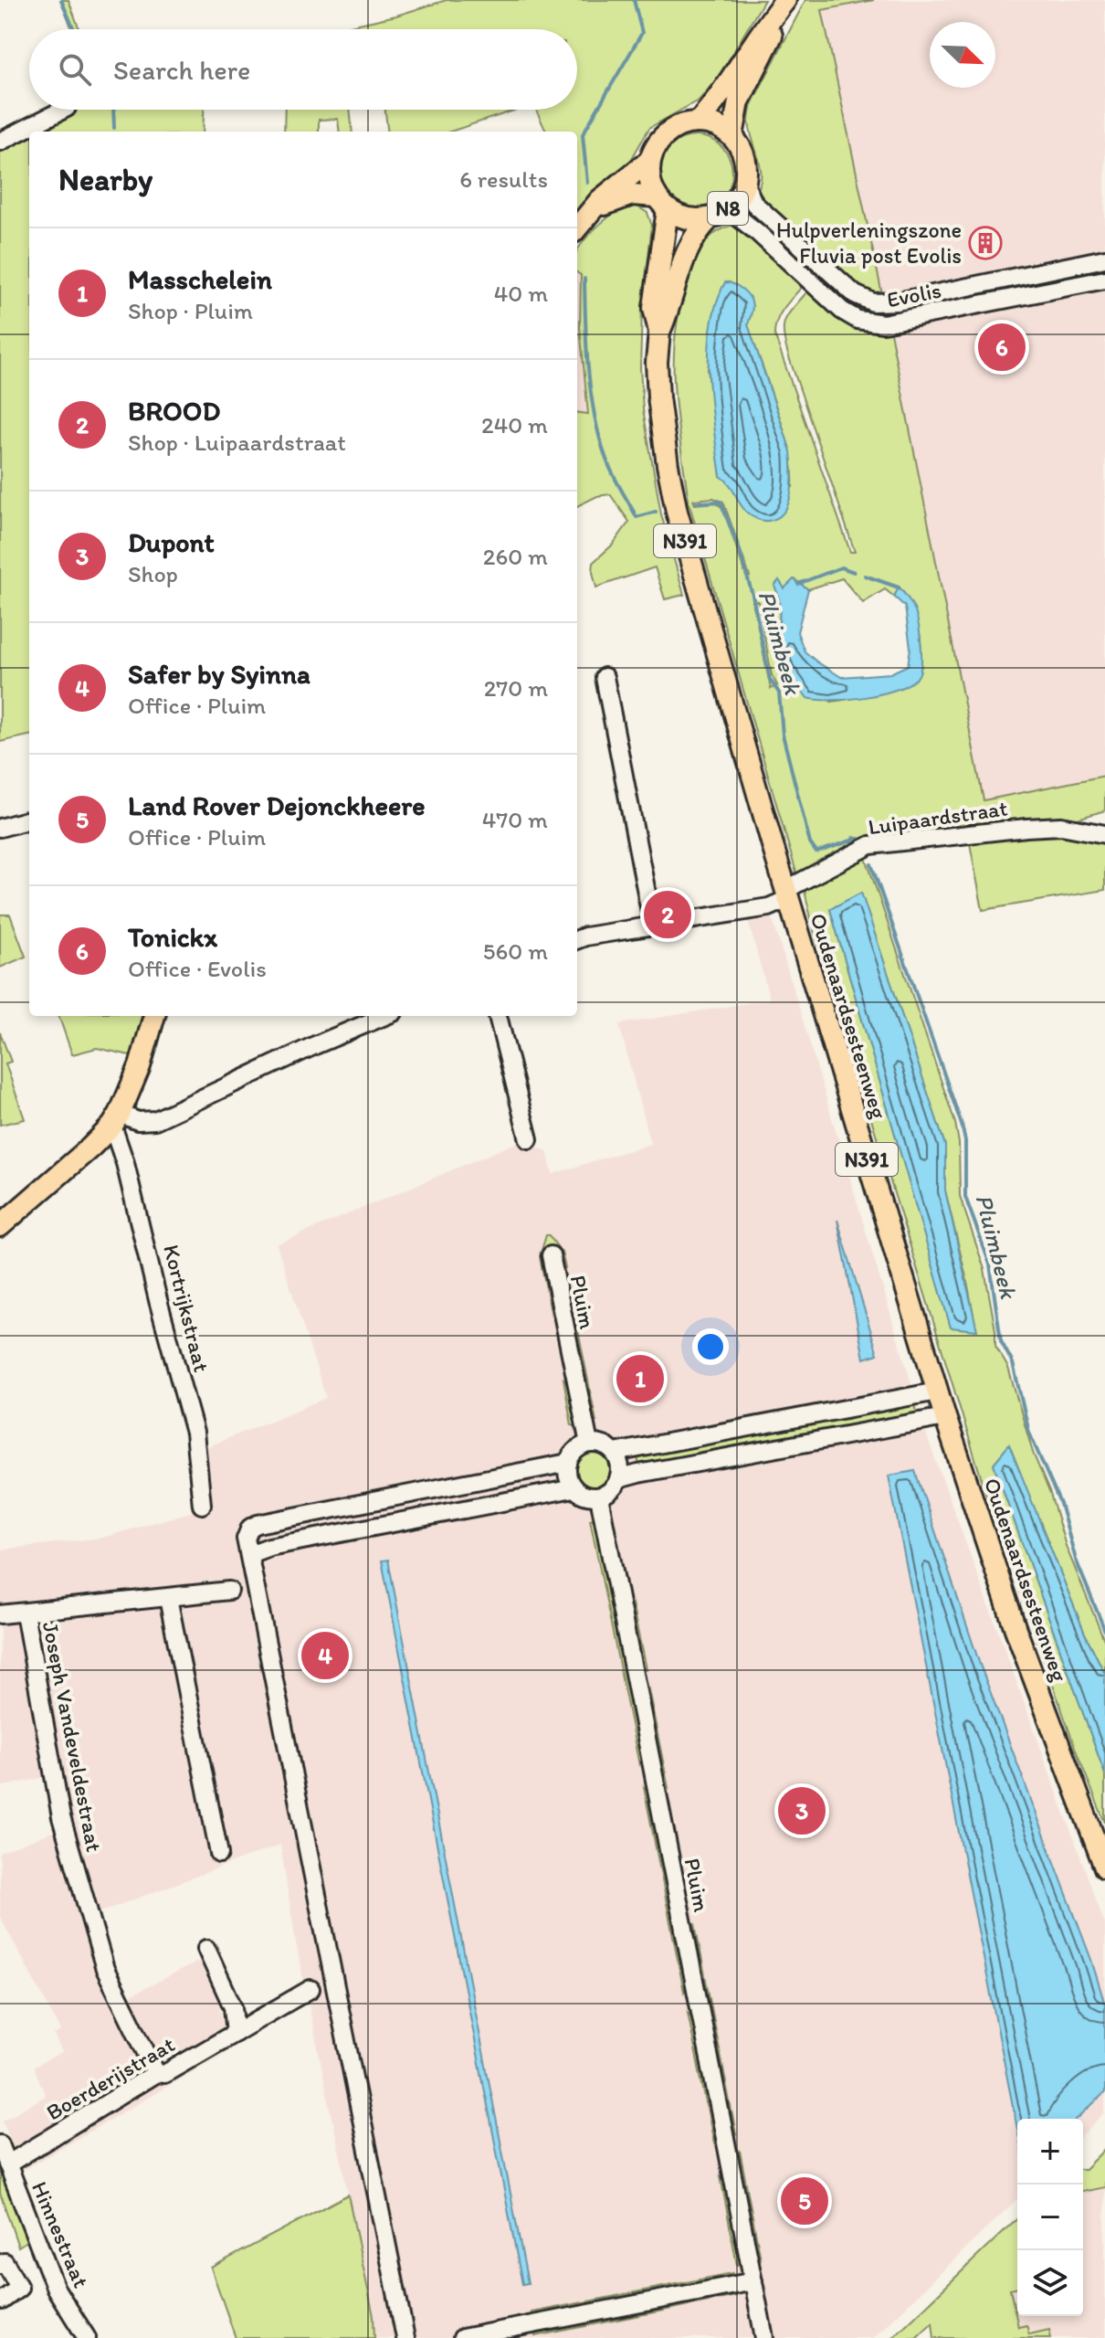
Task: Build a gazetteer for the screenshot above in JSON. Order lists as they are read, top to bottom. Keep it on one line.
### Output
{"streets":{"main road":["N8","N391","Oudenaardsesteenweg"],"street":["Evolis","Luipaardstraat","Pluim","Kortrijkstraat","Joseph Vandeveldestraat","Boerderijstraat","Hinnestraat"]},"crossings":[["N8","Evolis"],["N8","Oudenaardsesteenweg"],["Evolis","Oudenaardsesteenweg"],["Luipaardstraat","Oudenaardsesteenweg"],["Joseph Vandeveldestraat","Boerderijstraat"],["Boerderijstraat","Hinnestraat"]],"water":["Pluimbeek"],"places":{"building":["Hulpverleningszone Fluvia post Evolis"]},"north":"bottom right","page":{"search":"Search here","heading":["Nearby","6 results"],"list":[{"mark":"1","name":"Masschelein","note":"Shop · Pluim","value":"40 m"},{"mark":"2","name":"BROOD","note":"Shop · Luipaardstraat","value":"240 m"},{"mark":"3","name":"Dupont","note":"Shop","value":"260 m"},{"mark":"4","name":"Safer by Syinna","note":"Office · Pluim","value":"270 m"},{"mark":"5","name":"Land Rover Dejonckheere","note":"Office · Pluim","value":"470 m"},{"mark":"6","name":"Tonickx","note":"Office · Evolis","value":"560 m"}],"pins":["6","2","1","4","3","5"],"map_buttons":["+","−"]}}
